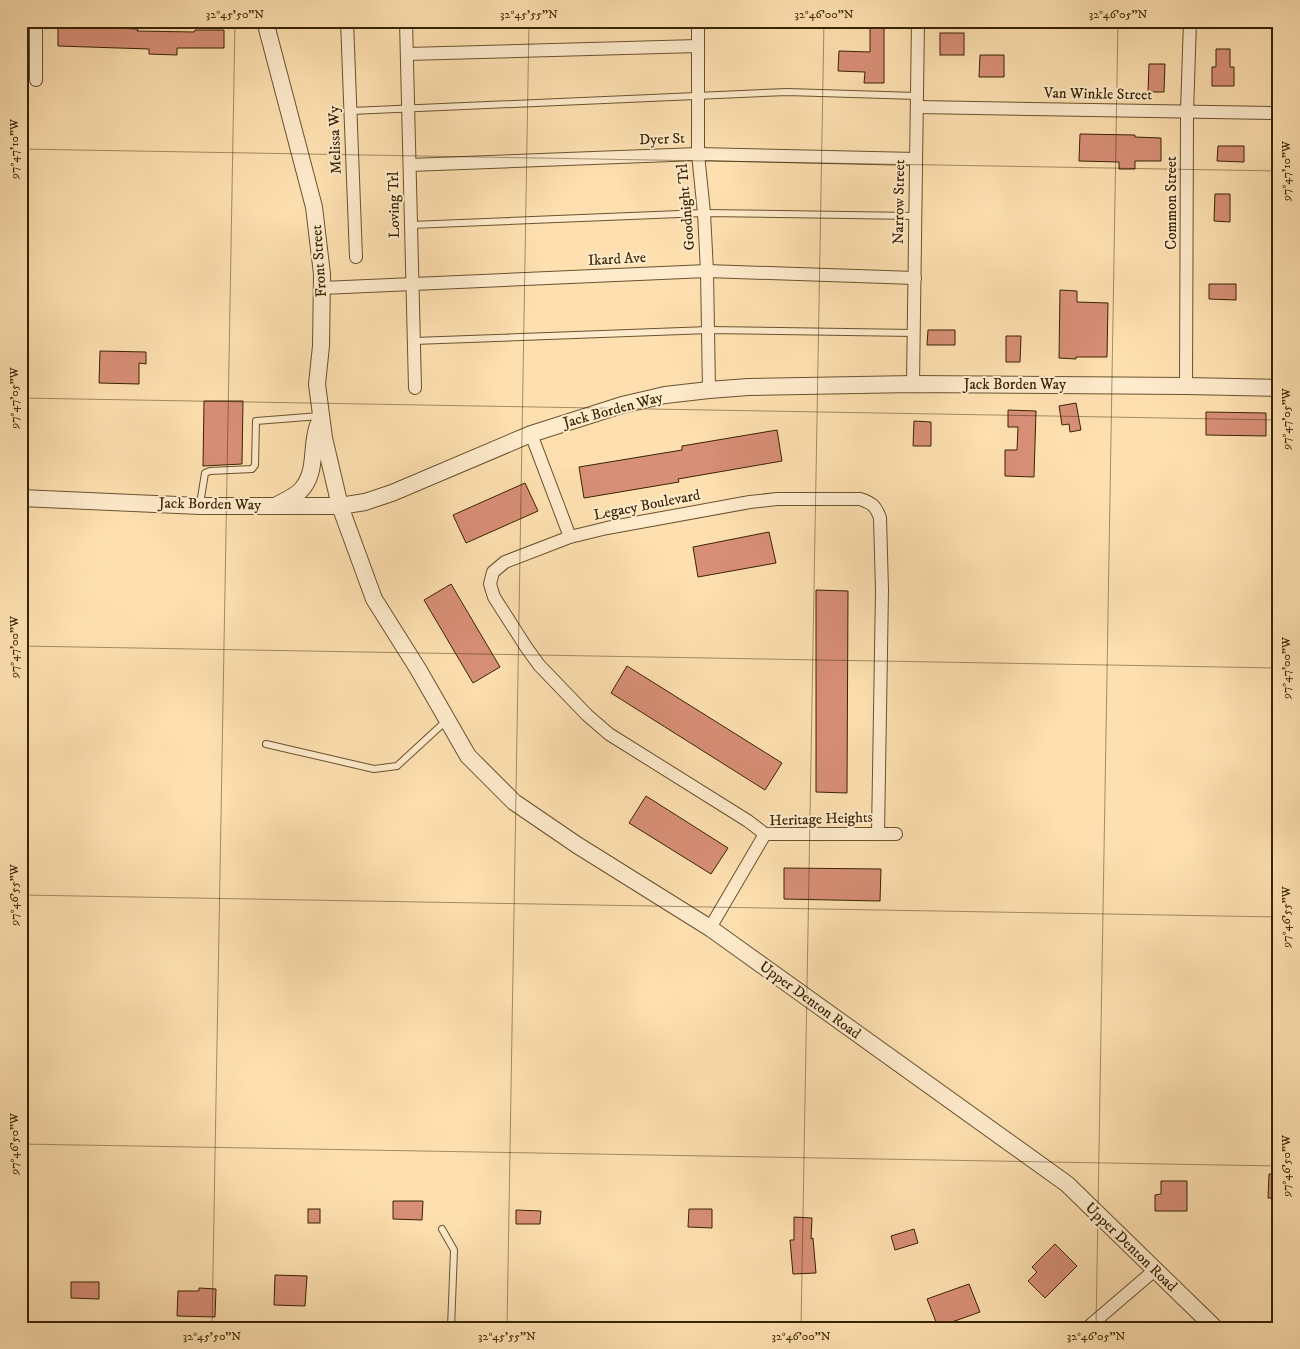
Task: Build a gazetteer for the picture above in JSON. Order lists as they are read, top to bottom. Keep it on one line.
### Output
{"streets":{"street":["Van Winkle Street","Dyer St","Melissa Wy","Narrow Street","Common Street","Loving Trl","Goodnight Trl","Ikard Ave","Front Street","Jack Borden Way","Legacy Boulevard","Heritage Heights","Upper Denton Road"]},"crossings":[["Van Winkle Street","Narrow Street"],["Van Winkle Street","Common Street"],["Dyer St","Narrow Street"],["Dyer St","Loving Trl"],["Dyer St","Goodnight Trl"],["Narrow Street","Ikard Ave"],["Narrow Street","Jack Borden Way"],["Common Street","Jack Borden Way"],["Loving Trl","Ikard Ave"],["Goodnight Trl","Ikard Ave"],["Goodnight Trl","Jack Borden Way"],["Ikard Ave","Front Street"],["Front Street","Jack Borden Way"],["Front Street","Upper Denton Road"],["Legacy Boulevard","Heritage Heights"],["Heritage Heights","Upper Denton Road"]],"coordinates":["32°45'50\"N","32°45'55\"N","32°46'00\"N","32°46'05\"N","97°47'10\"W","97°47'05\"W","97°47'00\"W","97°46'55\"W","97°46'50\"W"]}
